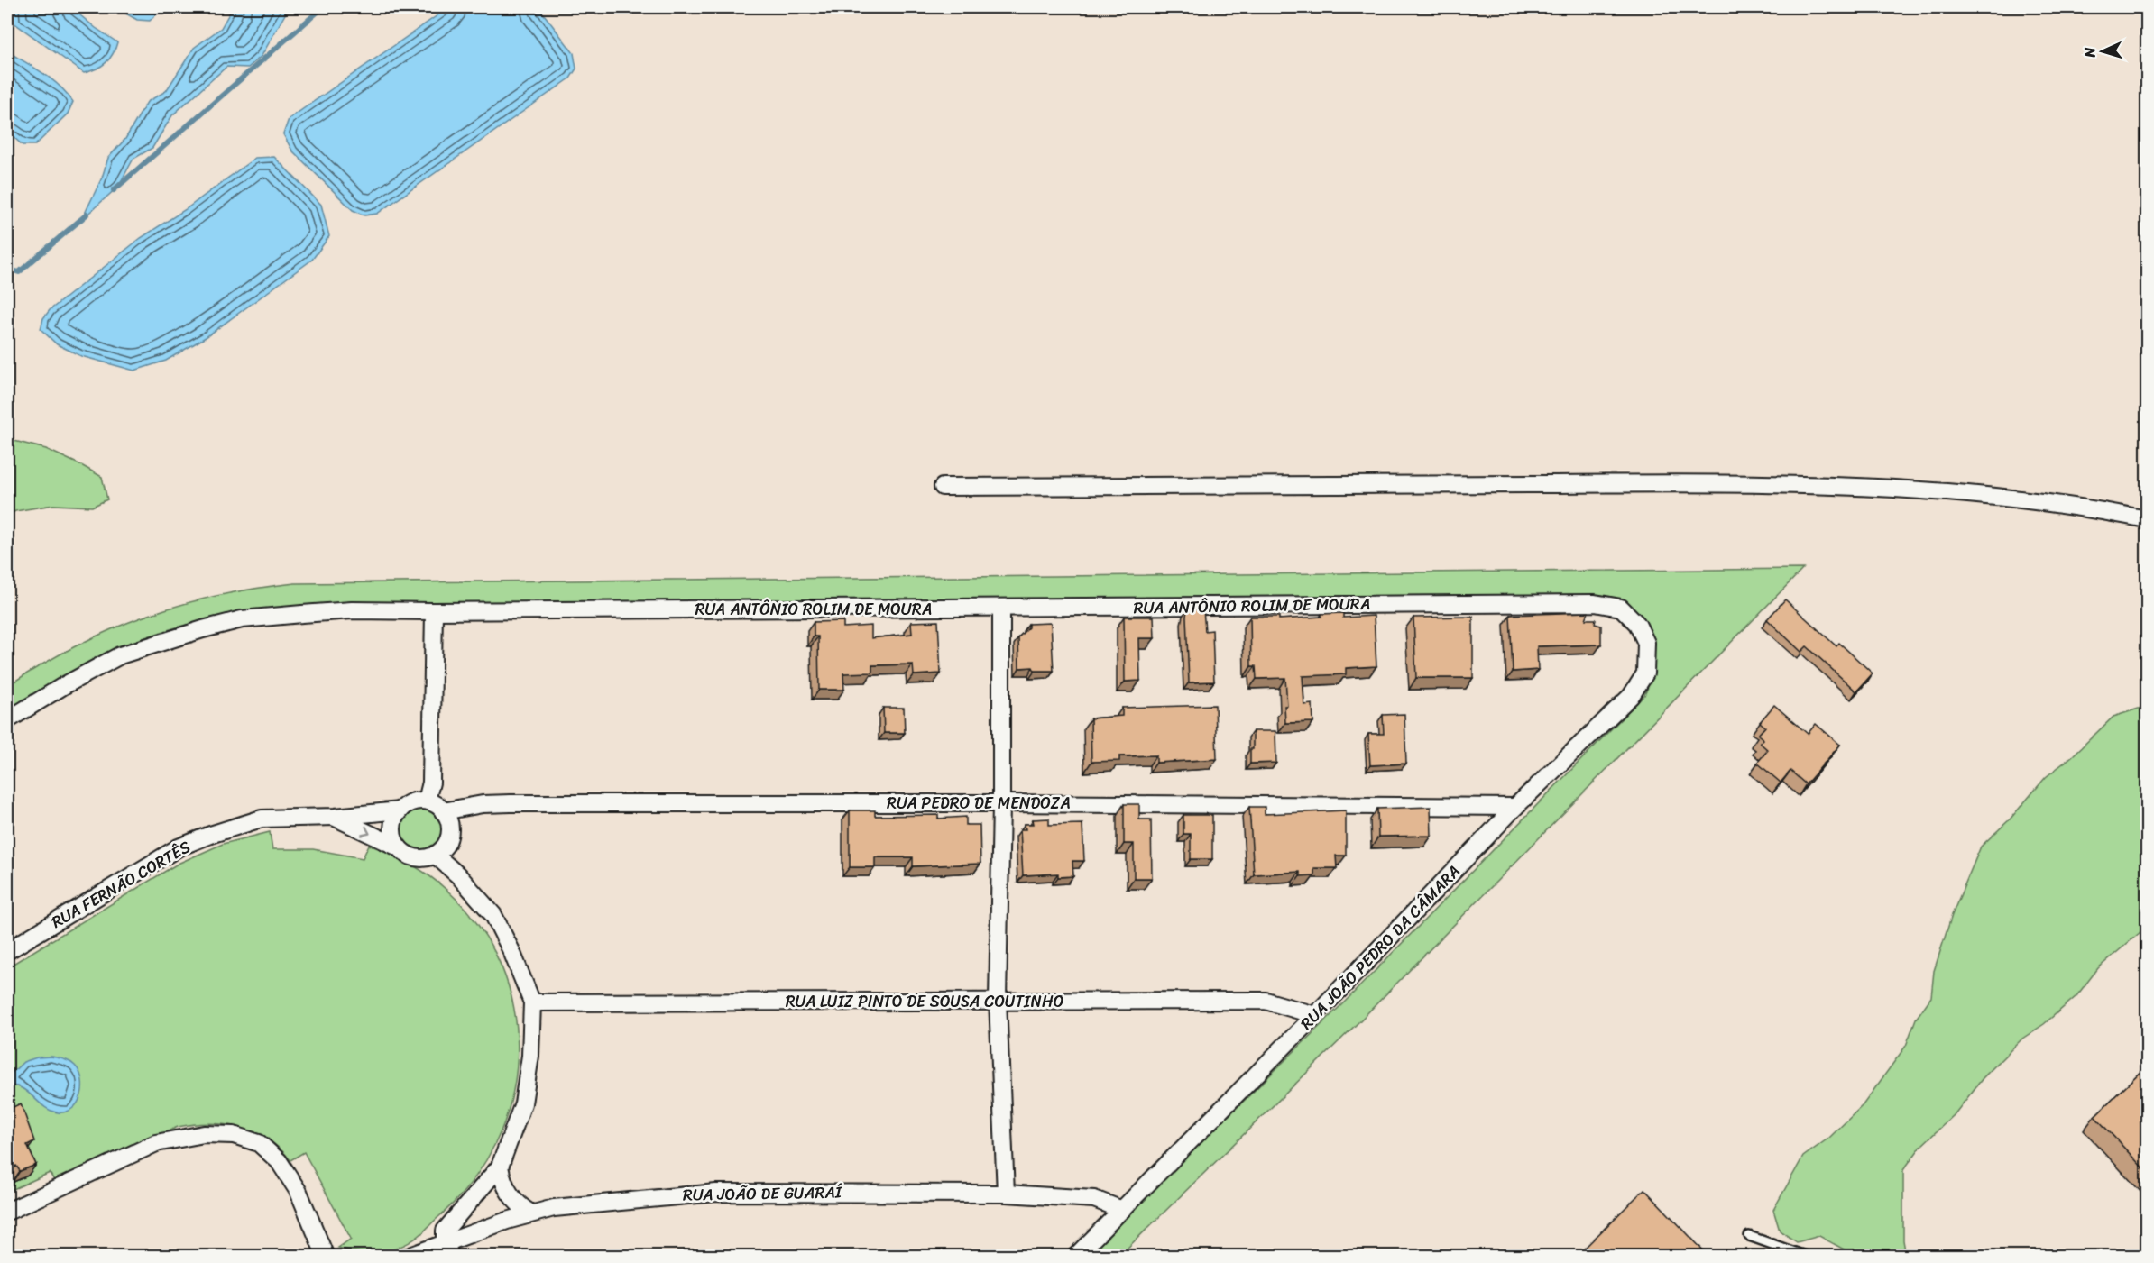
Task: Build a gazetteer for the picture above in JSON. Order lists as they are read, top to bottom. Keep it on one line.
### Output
{"streets":{"street":["RUA ANTÔNIO ROLIM DE MOURA","RUA PEDRO DE MENDOZA","RUA FERNÃO CORTÊS","RUA JOÃO PEDRO DA CÂMARA","RUA LUIZ PINTO DE SOUSA COUTINHO","RUA JOÃO DE GUARAÍ"]},"crossings":[["RUA ANTÔNIO ROLIM DE MOURA","RUA JOÃO PEDRO DA CÂMARA"],["RUA PEDRO DE MENDOZA","RUA FERNÃO CORTÊS"],["RUA PEDRO DE MENDOZA","RUA JOÃO PEDRO DA CÂMARA"],["RUA JOÃO PEDRO DA CÂMARA","RUA LUIZ PINTO DE SOUSA COUTINHO"],["RUA JOÃO PEDRO DA CÂMARA","RUA JOÃO DE GUARAÍ"]],"north":"left"}
